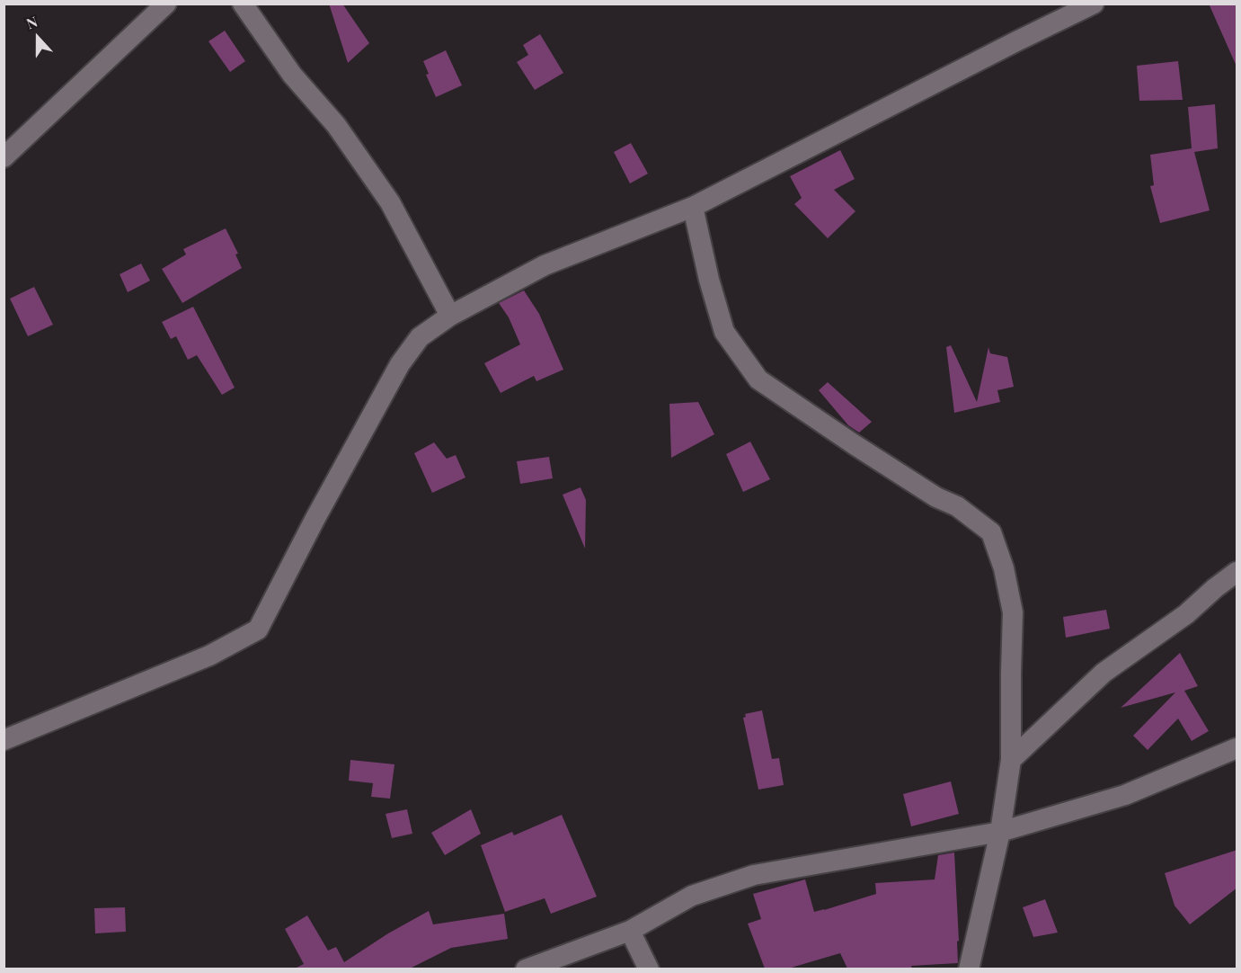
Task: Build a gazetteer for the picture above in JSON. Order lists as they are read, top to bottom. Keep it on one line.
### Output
{"north":"top"}
